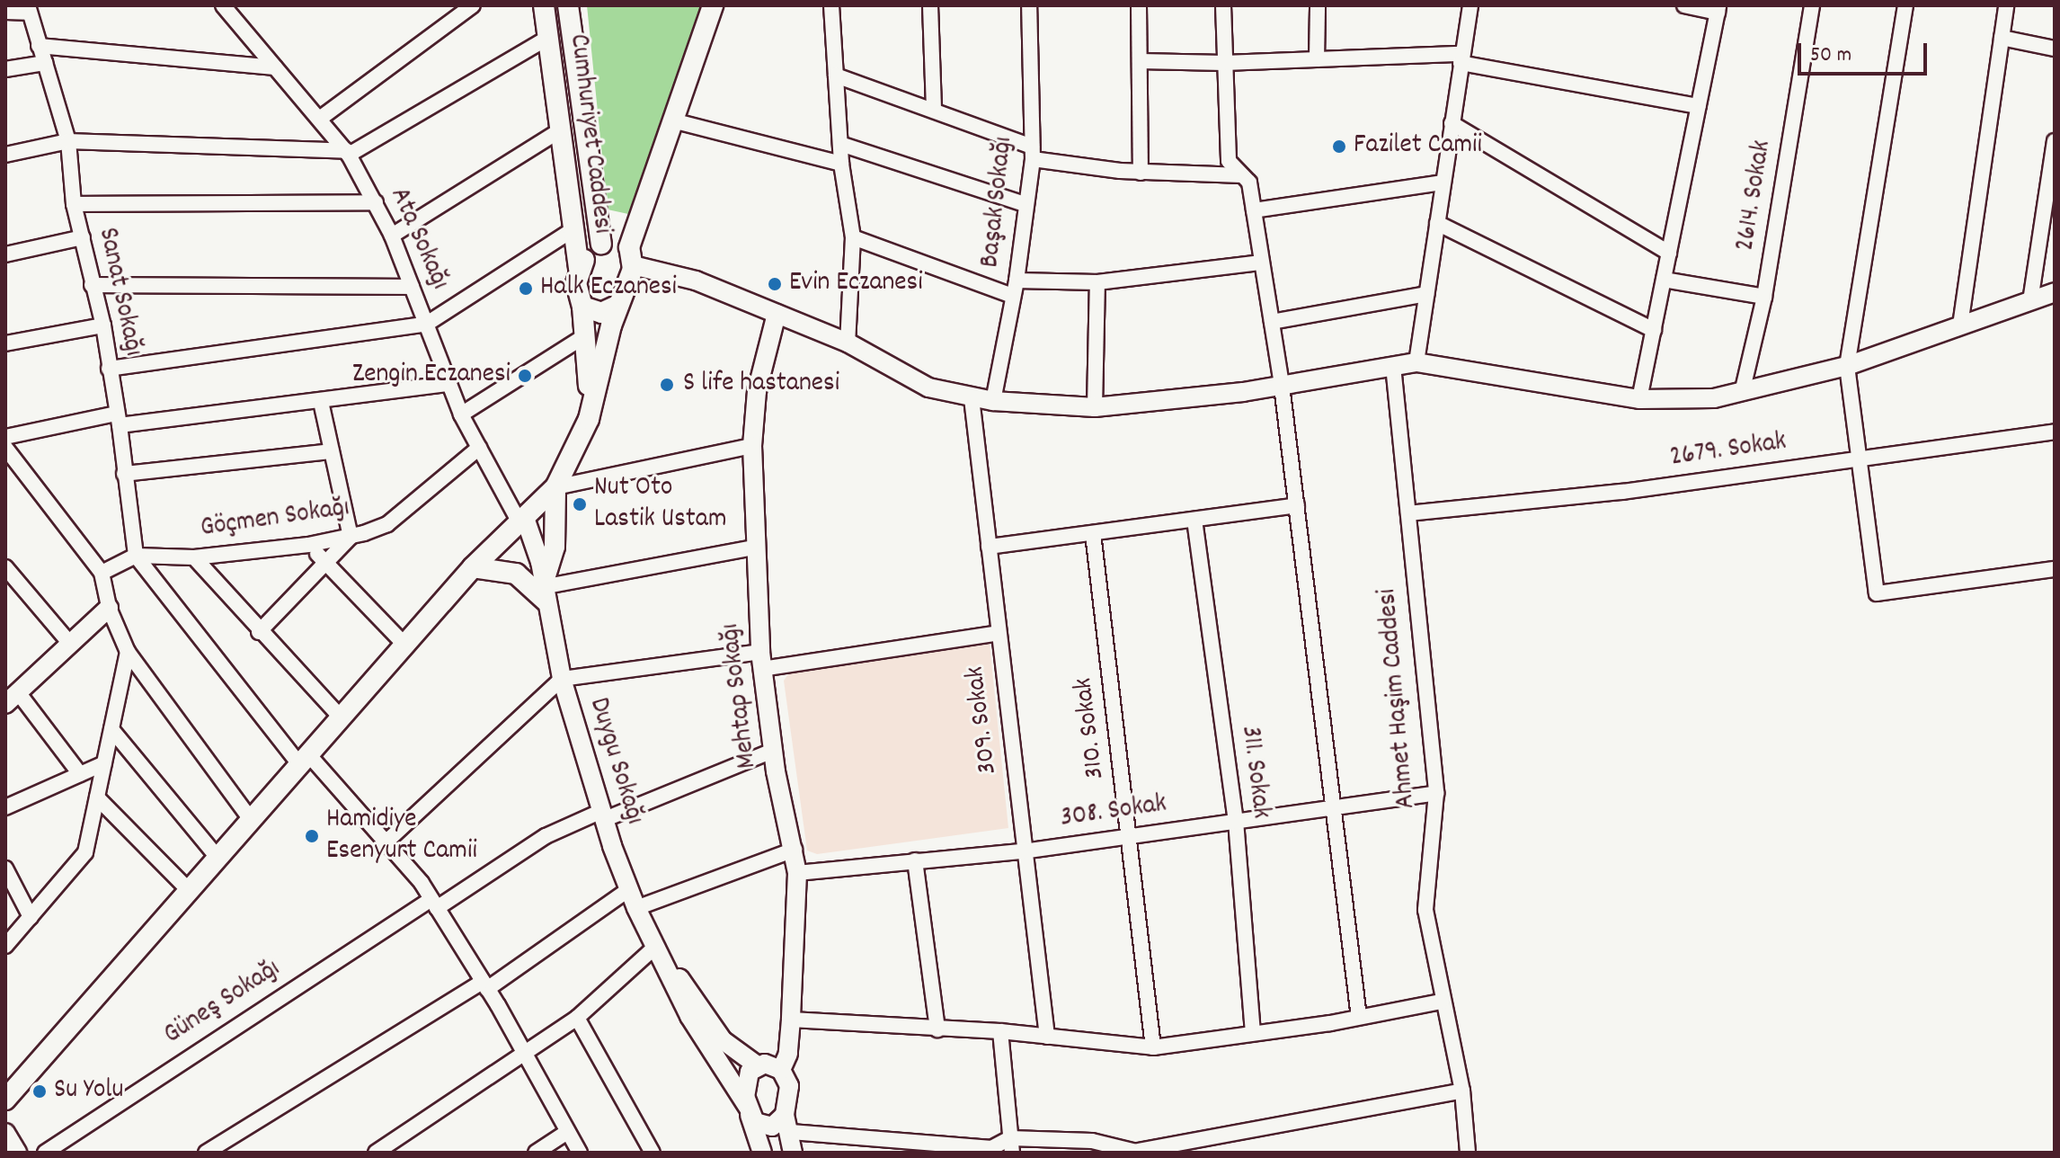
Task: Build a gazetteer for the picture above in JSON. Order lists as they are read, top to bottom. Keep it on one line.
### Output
{"streets":{"main road":["Cumhuriyet Caddesi"],"street":["2614. Sokak","Başak Sokağı","Ata Sokağı","Sanat Sokağı","2679. Sokak","Göçmen Sokağı","Mehtap Sokağı","Ahmet Haşim Caddesi","309. Sokak","310. Sokak","Duygu Sokağı","311. Sokak","308. Sokak","Güneş Sokağı"]},"crossings":[["Ata Sokağı","Göçmen Sokağı"],["Ata Sokağı","Duygu Sokağı"],["Sanat Sokağı","Göçmen Sokağı"],["2679. Sokak","Ahmet Haşim Caddesi"],["Mehtap Sokağı","308. Sokak"],["Mehtap Sokağı","Güneş Sokağı"],["Ahmet Haşim Caddesi","308. Sokak"],["309. Sokak","308. Sokak"],["310. Sokak","308. Sokak"],["Duygu Sokağı","Güneş Sokağı"],["311. Sokak","308. Sokak"]],"places":["Fazilet Camii","Evin Eczanesi","Halk Eczanesi","Zengin Eczanesi","S life hastanesi","Nut Oto Lastik Ustam","Hamidiye Esenyurt Camii","Su Yolu"],"scale_bar":"50 m"}
